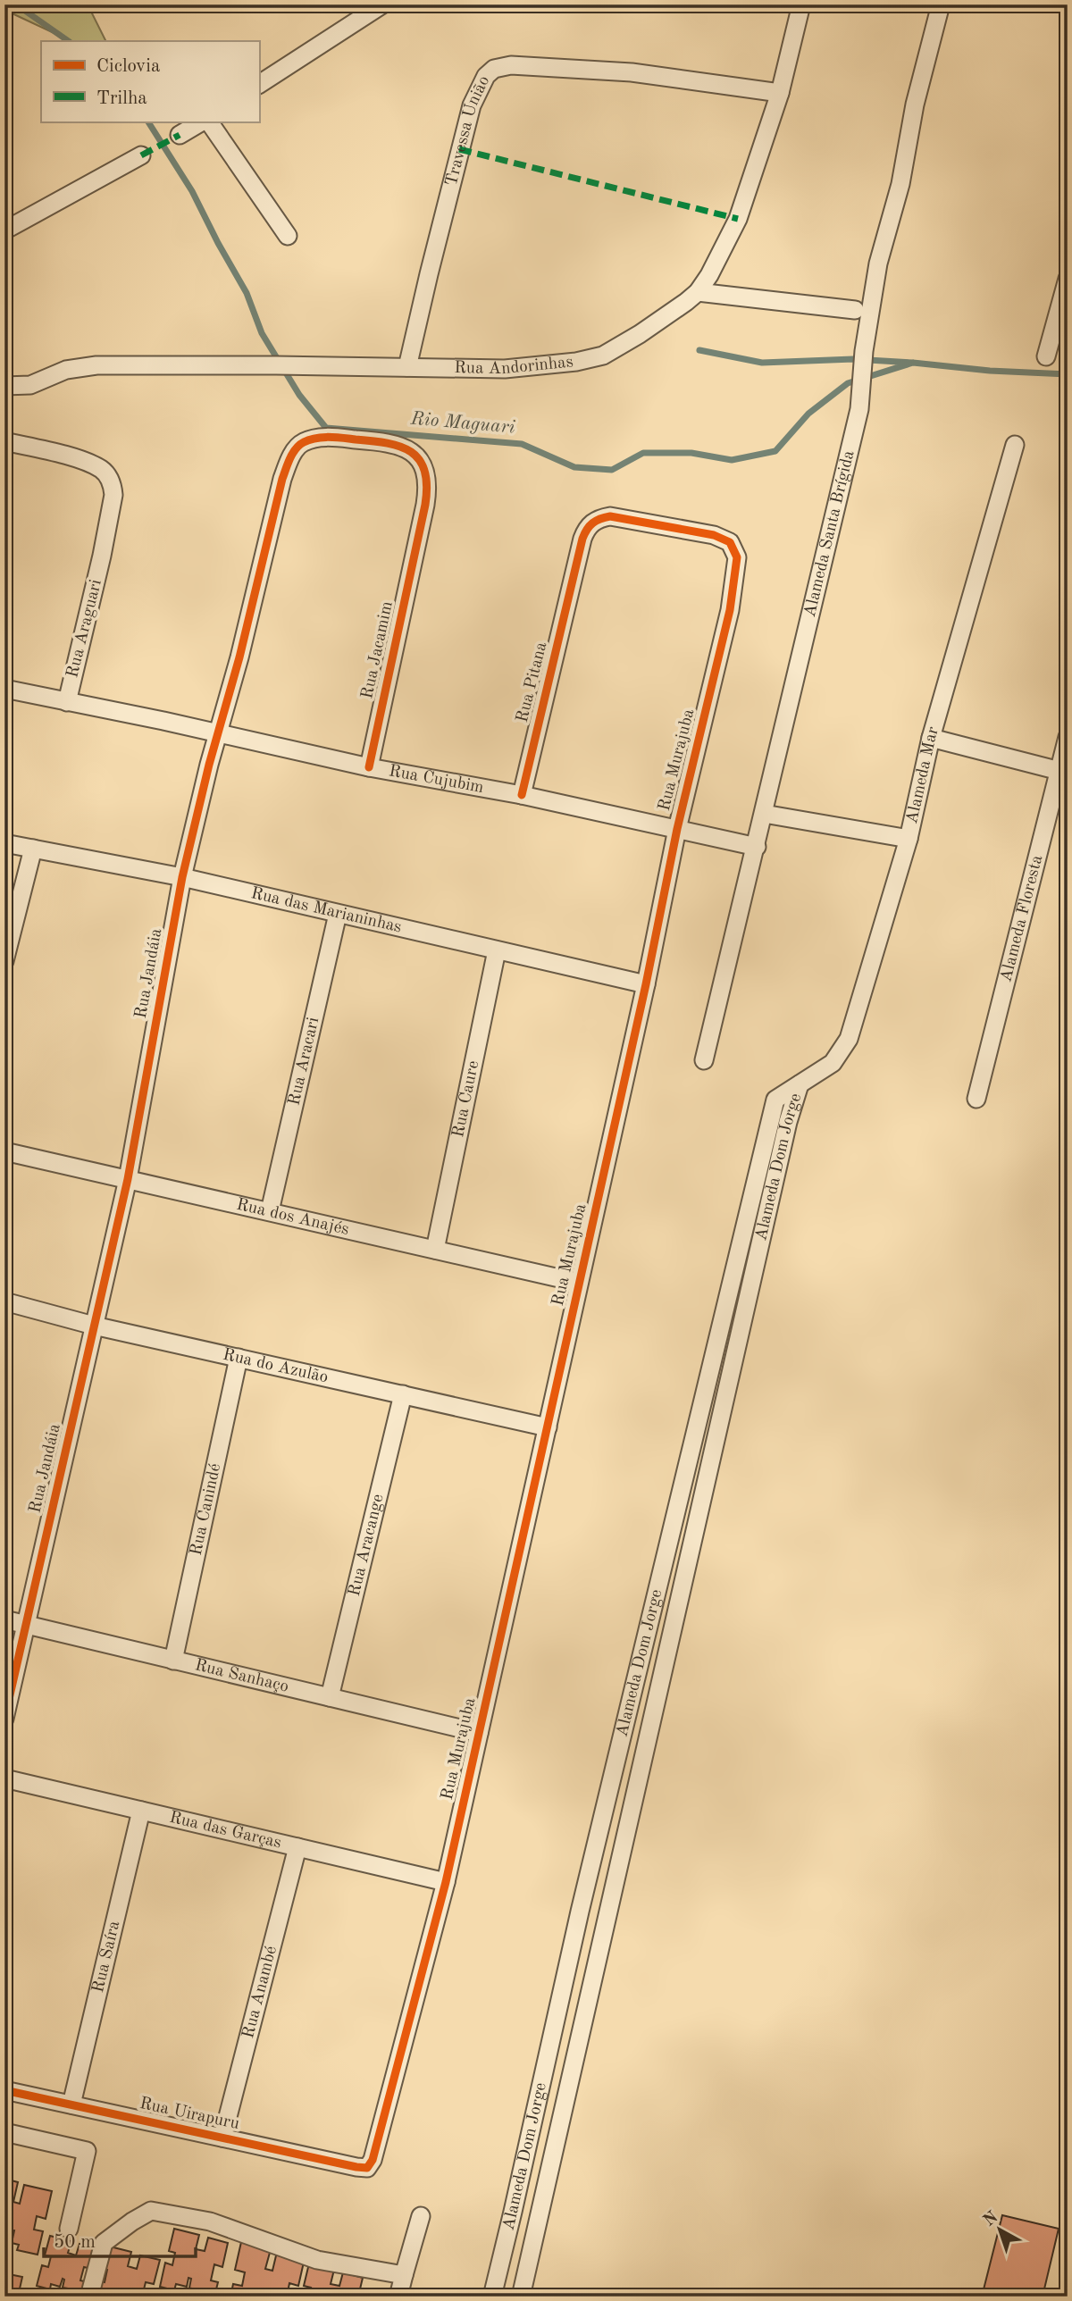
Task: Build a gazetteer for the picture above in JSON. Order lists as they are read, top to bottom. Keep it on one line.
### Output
{"streets":{"street":["Travessa União","Rua Andorinhas","Alameda Santa Brígida","Rua Araguari","Rua Jacamim","Rua Pitana","Rua Murajuba","Alameda Mar","Rua Cujubim","Rua das Marianinhas","Alameda Floresta","Rua Jandáia","Rua Aracari","Rua Caure","Alameda Dom Jorge","Rua dos Anajés","Rua do Azulão","Rua Canindé","Rua Aracange","Rua Sanhaço","Rua das Garças","Rua Saíra","Rua Anambé","Rua Uirapuru"]},"crossings":[["Travessa União","Rua Andorinhas"],["Alameda Santa Brígida","Rua Cujubim"],["Rua Araguari","Rua Cujubim"],["Rua Jacamim","Rua Cujubim"],["Rua Jacamim","Rua Jandáia"],["Rua Pitana","Rua Murajuba"],["Rua Pitana","Rua Cujubim"],["Rua Murajuba","Rua Cujubim"],["Rua Murajuba","Rua das Marianinhas"],["Rua Murajuba","Rua dos Anajés"],["Rua Murajuba","Rua do Azulão"],["Rua Murajuba","Rua Sanhaço"],["Rua Murajuba","Rua das Garças"],["Rua Murajuba","Rua Uirapuru"],["Alameda Mar","Alameda Dom Jorge"],["Rua Cujubim","Rua Jandáia"],["Rua das Marianinhas","Rua Jandáia"],["Rua das Marianinhas","Rua Aracari"],["Rua das Marianinhas","Rua Caure"],["Rua Jandáia","Rua dos Anajés"],["Rua Jandáia","Rua do Azulão"],["Rua Jandáia","Rua Sanhaço"],["Rua Aracari","Rua dos Anajés"],["Rua Caure","Rua dos Anajés"],["Rua do Azulão","Rua Canindé"],["Rua do Azulão","Rua Aracange"],["Rua Canindé","Rua Sanhaço"],["Rua Aracange","Rua Sanhaço"],["Rua das Garças","Rua Saíra"],["Rua das Garças","Rua Anambé"],["Rua Saíra","Rua Uirapuru"],["Rua Anambé","Rua Uirapuru"]],"water":["Rio Maguari"],"legend":["Ciclovia","Trilha"],"scale_bar":"50 m","north":"top left"}
